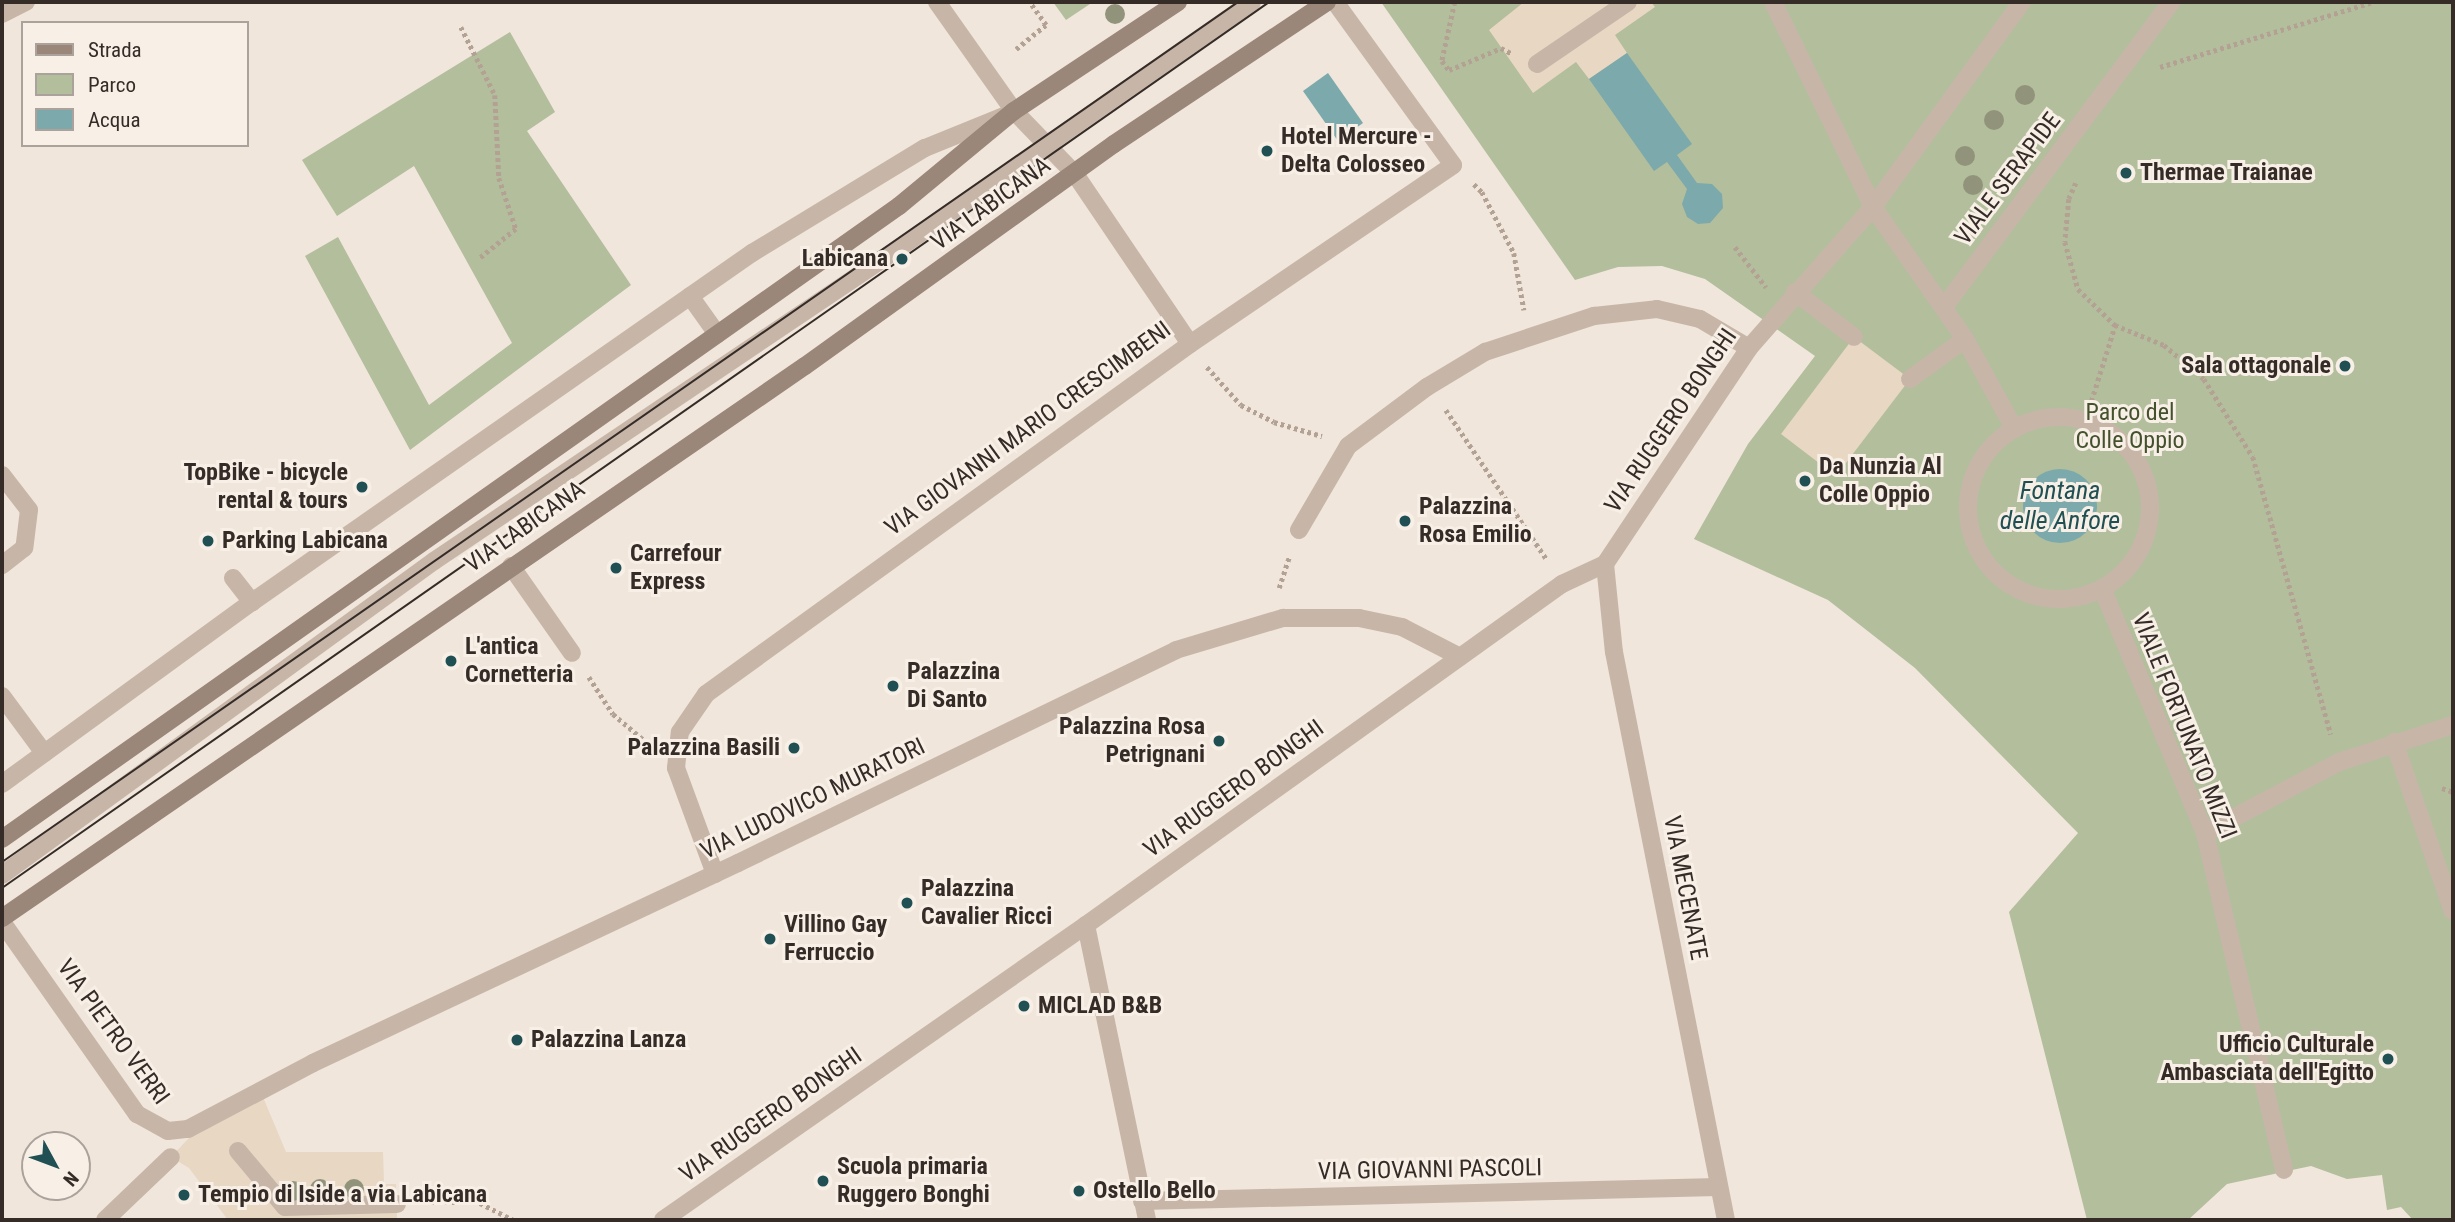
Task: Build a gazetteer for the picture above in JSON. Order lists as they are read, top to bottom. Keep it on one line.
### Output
{"streets":{"main road":["VIA LABICANA"],"street":["VIALE SERAPIDE","VIA RUGGERO BONGHI","VIA GIOVANNI MARIO CRESCIMBENI","VIALE FORTUNATO MIZZI","VIA LUDOVICO MURATORI","VIA MECENATE","VIA PIETRO VERRI","VIA GIOVANNI PASCOLI"]},"crossings":[["VIA LABICANA","VIA PIETRO VERRI"],["VIA RUGGERO BONGHI","VIA LUDOVICO MURATORI"],["VIA RUGGERO BONGHI","VIA MECENATE"],["VIA LUDOVICO MURATORI","VIA PIETRO VERRI"],["VIA MECENATE","VIA GIOVANNI PASCOLI"]],"water":["Fontana delle Anfore"],"parks":["Parco del Colle Oppio"],"places":["Hotel Mercure - Delta Colosseo","Thermae Traianae","Labicana","Sala ottagonale","Da Nunzia Al Colle Oppio","TopBike - bicycle rental & tours","Palazzina Rosa Emilio","Parking Labicana","Carrefour Express","L'antica Cornetteria","Palazzina Di Santo","Palazzina Rosa Petrignani","Palazzina Basili","Palazzina Cavalier Ricci","Villino Gay Ferruccio","MICLAD B&B","Palazzina Lanza","Ufficio Culturale Ambasciata dell'Egitto","Scuola primaria Ruggero Bonghi","Ostello Bello","Tempio di Iside a via Labicana"],"legend":["Strada","Parco","Acqua"],"north":"bottom right"}
